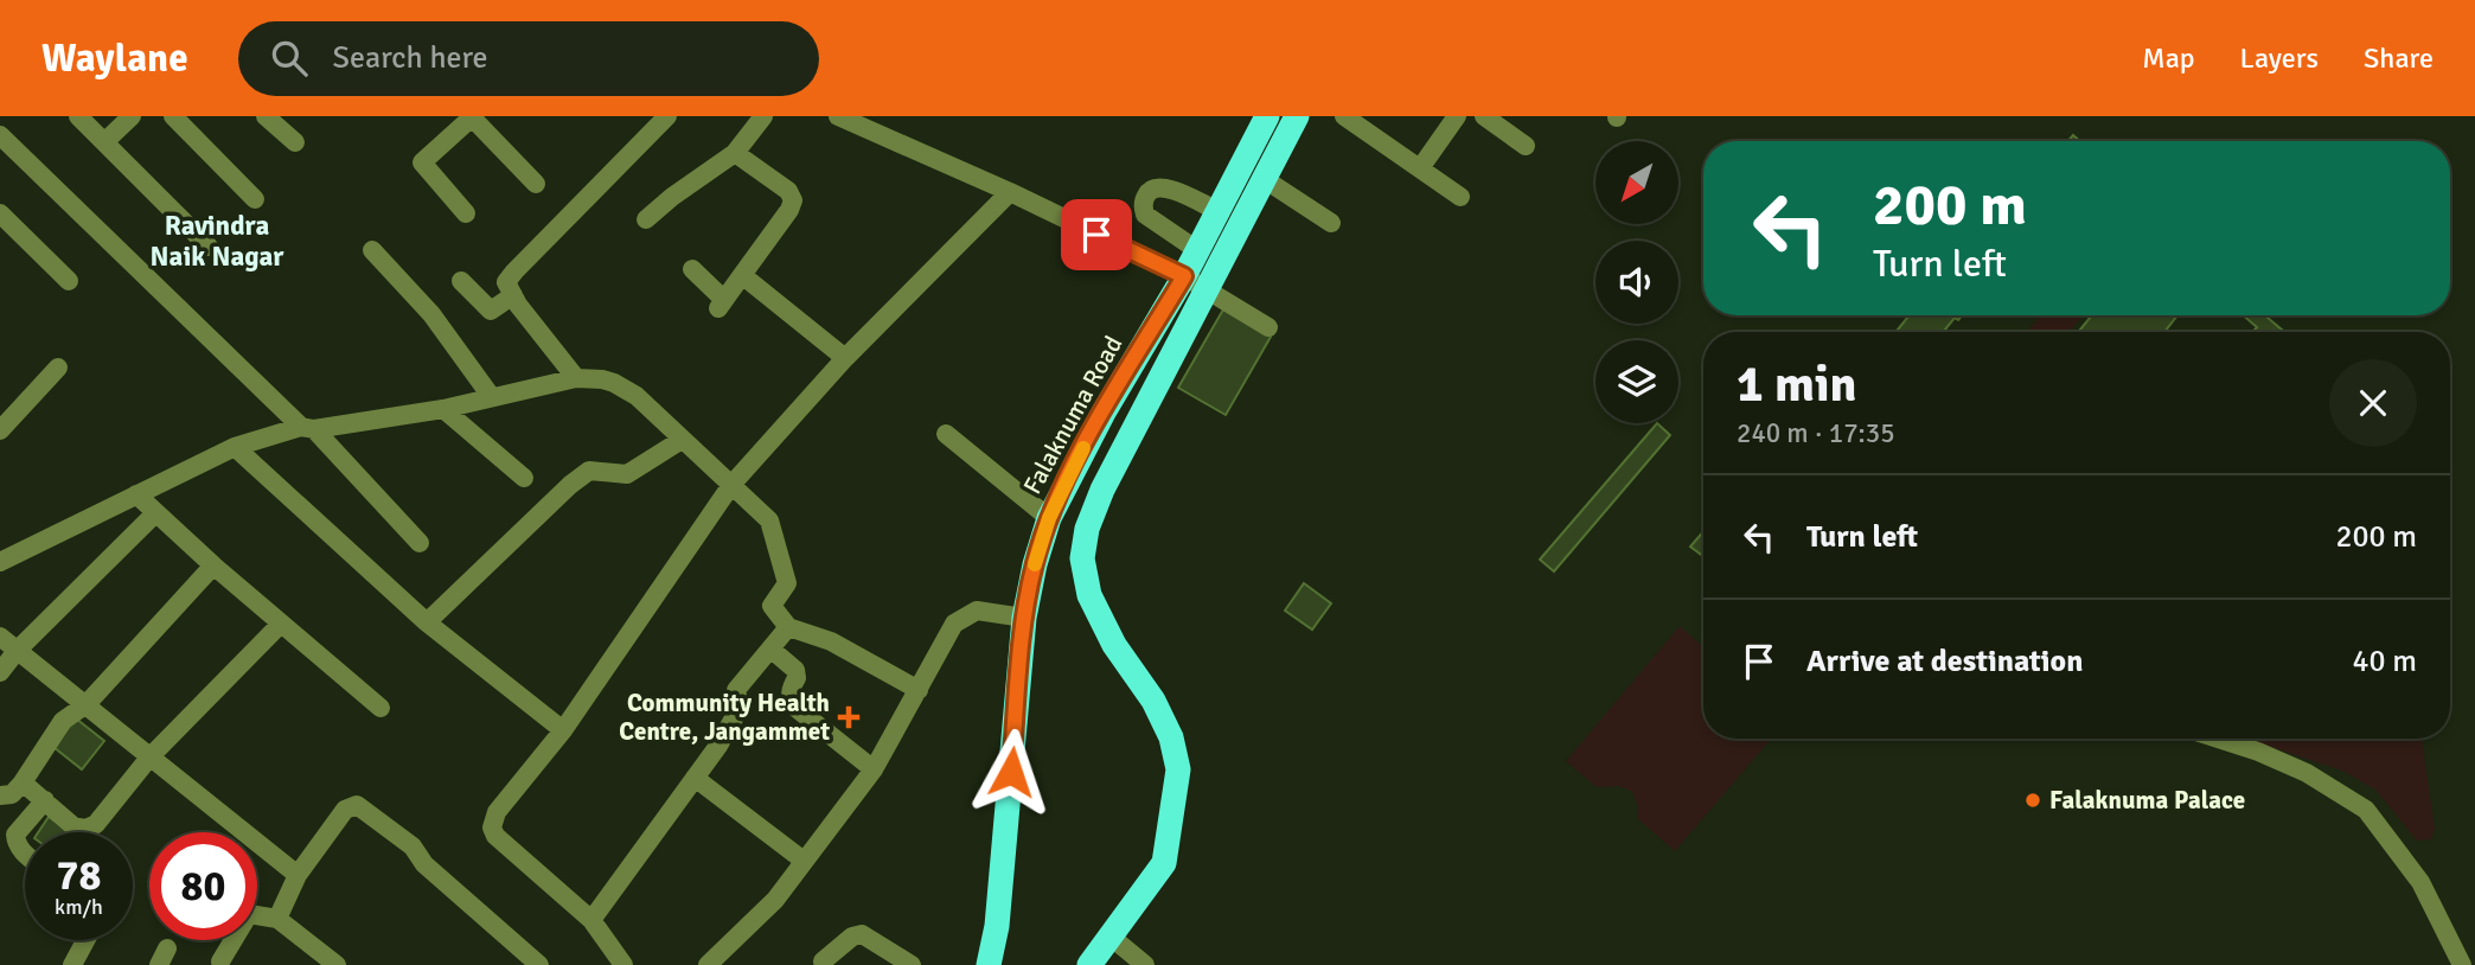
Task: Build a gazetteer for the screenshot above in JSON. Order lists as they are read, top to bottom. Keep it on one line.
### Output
{"streets":{"highway":["Falaknuma Road"]},"districts":["Ravindra Naik Nagar"],"places":{"health":["Community Health Centre, Jangammet"],"other":["Falaknuma Palace"]},"north":"bottom left","page":{"header":"Waylane","search":"Search here","nav":["Map","Layers","Share"],"turn":["200 m","Turn left"],"heading":["1 min","240 m · 17:35"],"list":[{"name":"Turn left","value":"200 m"},{"name":"Arrive at destination","value":"40 m"}],"speed":"78 km/h","limit":"80"}}
